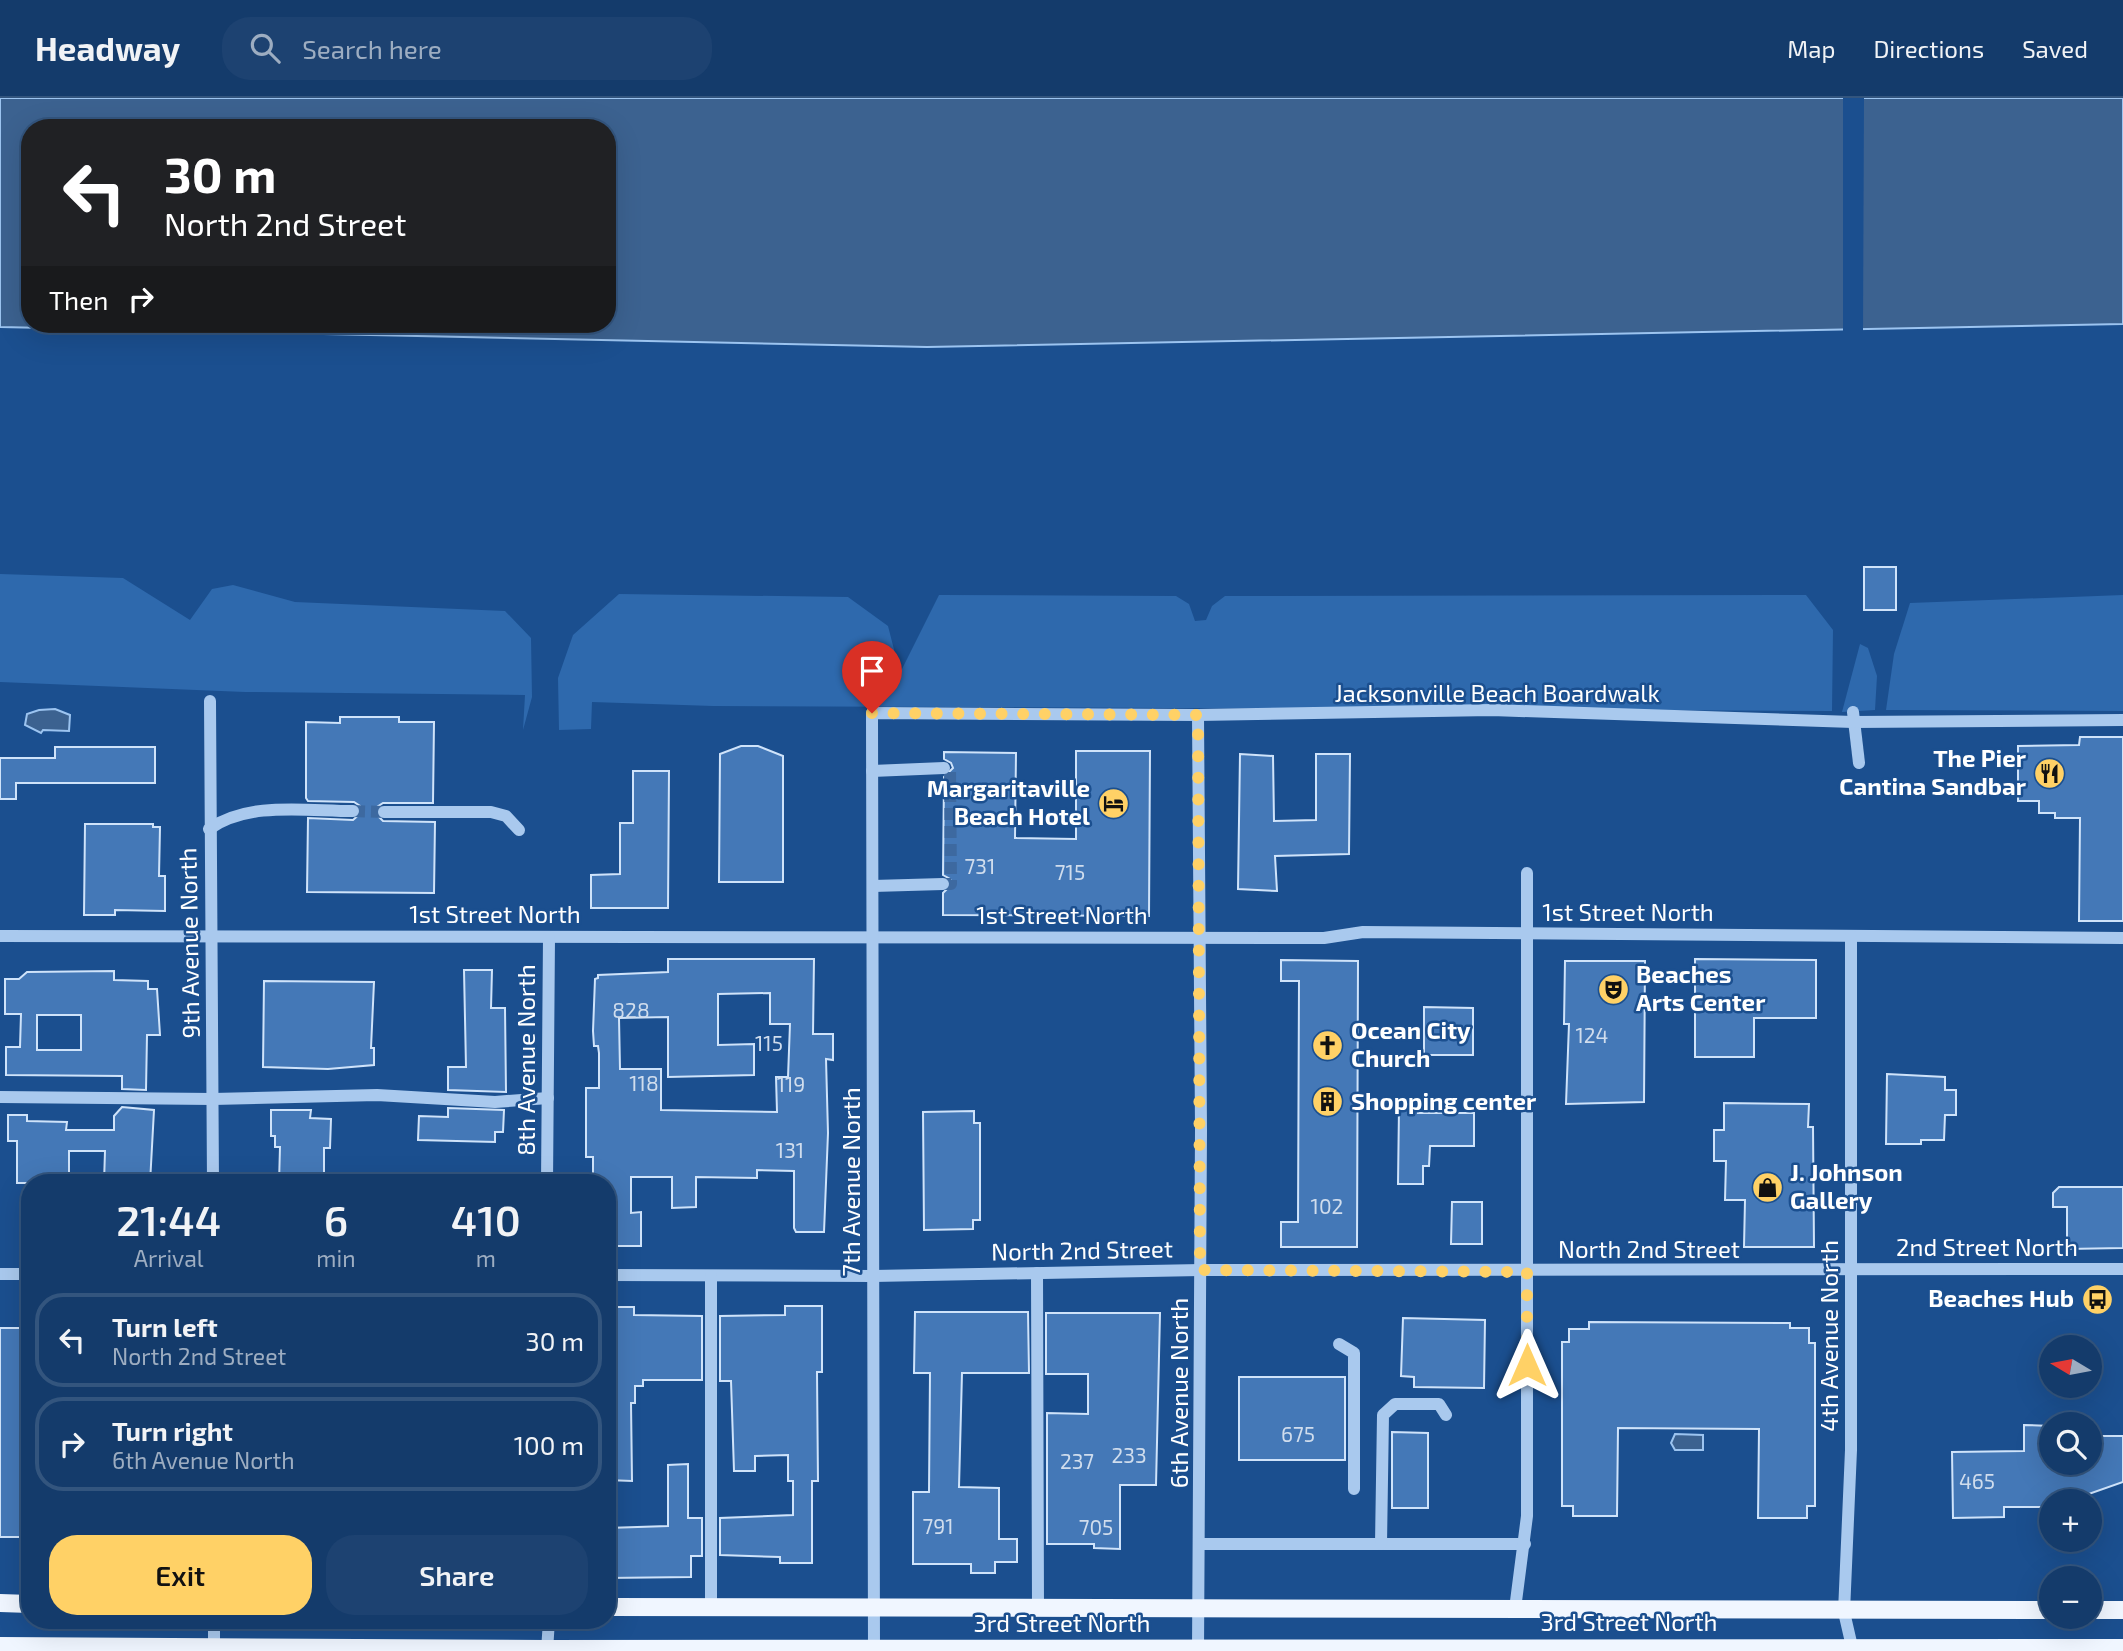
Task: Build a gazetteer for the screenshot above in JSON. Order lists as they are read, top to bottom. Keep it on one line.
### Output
{"streets":{"main road":["3rd Street North"],"street":["Jacksonville Beach Boardwalk","1st Street North","9th Avenue North","8th Avenue North","7th Avenue North","2nd Street North","North 2nd Street","4th Avenue North","6th Avenue North"]},"crossings":[["Jacksonville Beach Boardwalk","7th Avenue North"],["Jacksonville Beach Boardwalk","6th Avenue North"],["1st Street North","9th Avenue North"],["1st Street North","8th Avenue North"],["1st Street North","7th Avenue North"],["1st Street North","4th Avenue North"],["1st Street North","6th Avenue North"],["7th Avenue North","North 2nd Street"],["7th Avenue North","3rd Street North"],["2nd Street North","North 2nd Street"],["2nd Street North","4th Avenue North"],["North 2nd Street","4th Avenue North"],["North 2nd Street","6th Avenue North"],["4th Avenue North","3rd Street North"],["6th Avenue North","3rd Street North"]],"places":{"restaurant":["The Pier Cantina Sandbar"],"hotel":["Margaritaville Beach Hotel"],"theatre":["Beaches Arts Center"],"church":["Ocean City Church"],"building":["Shopping center"],"shop":["J. Johnson Gallery"],"bus stop":["Beaches Hub"]},"house_numbers":["731","715","828","124","115","118","119","131","102","675","233","237","465","791","705"],"north":"left","page":{"header":"Headway","search":"Search here","nav":["Map","Directions","Saved"],"turn":["30 m","North 2nd Street"],"then":"Then","eta":["21:44","Arrival","6","min","410","m"],"list":[{"name":"Turn left","note":"North 2nd Street","value":"30 m"},{"name":"Turn right","note":"6th Avenue North","value":"100 m"}],"map_buttons":["+","−"],"buttons":["Exit","Share"]}}
